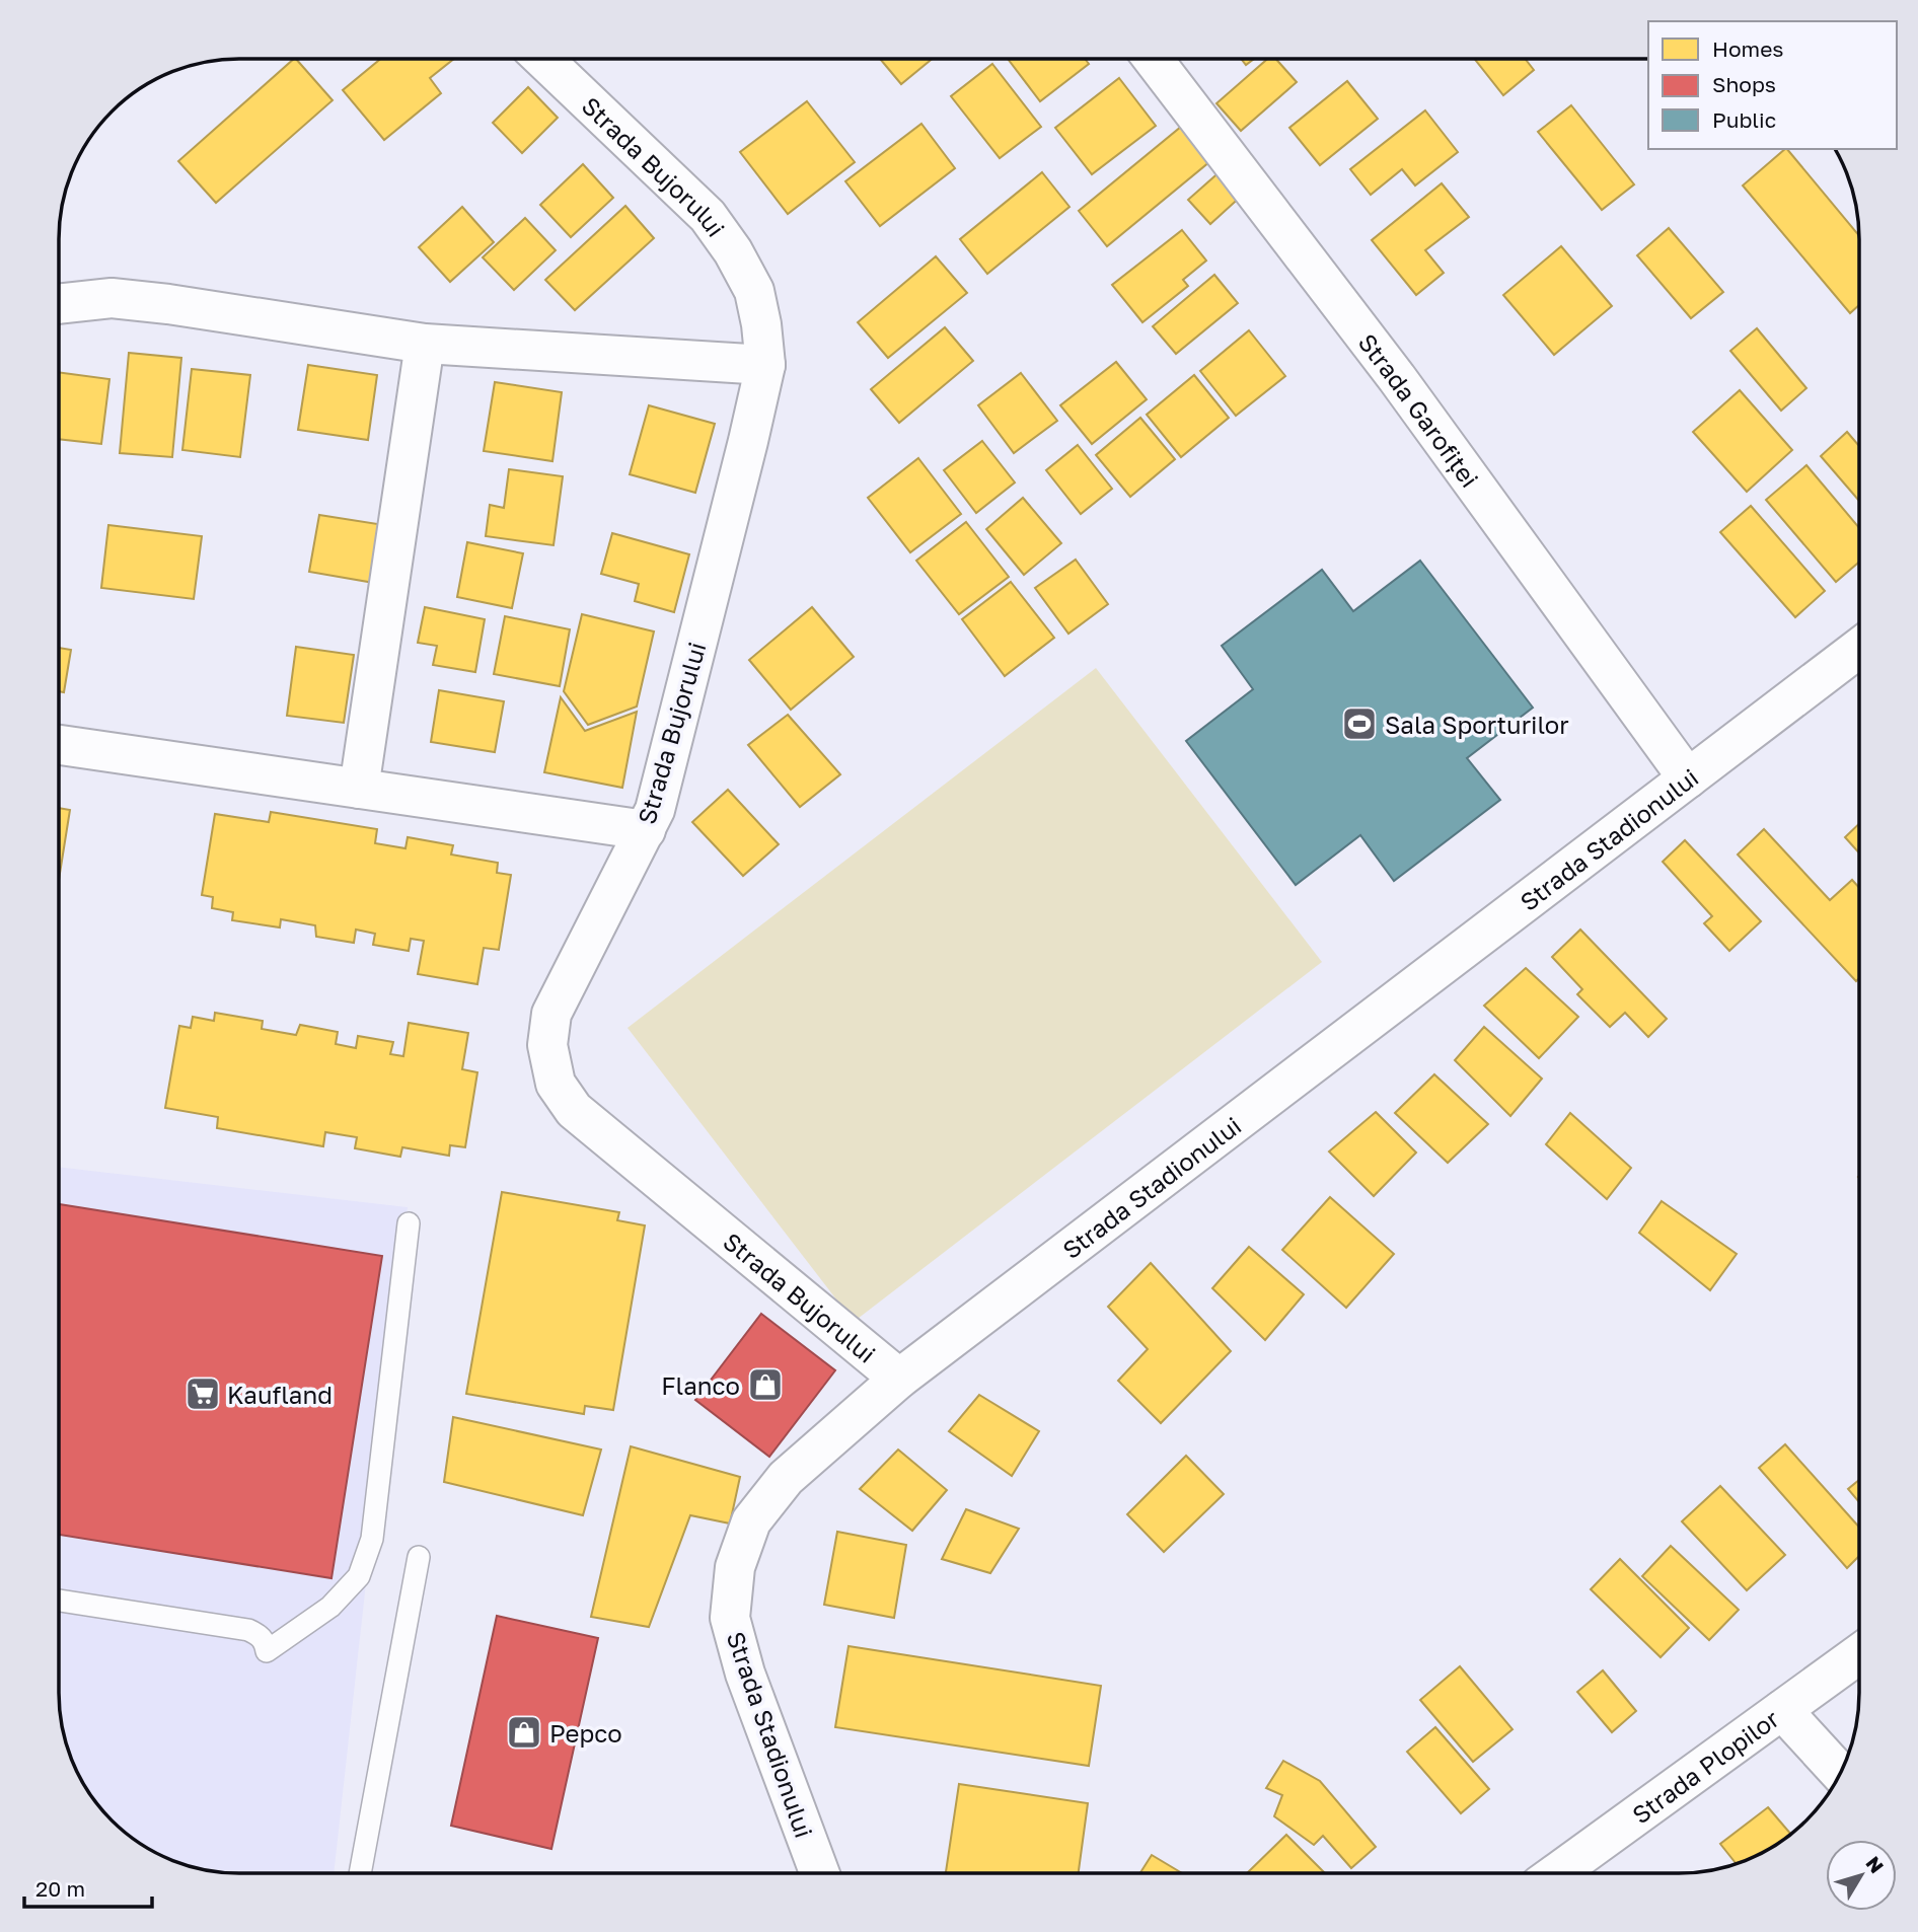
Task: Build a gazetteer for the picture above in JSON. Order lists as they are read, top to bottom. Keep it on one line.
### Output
{"streets":{"street":["Strada Bujorului","Strada Garofiței","Strada Stadionului","Strada Plopilor"]},"crossings":[["Strada Bujorului","Strada Stadionului"],["Strada Garofiței","Strada Stadionului"]],"places":{"sports":["Sala Sporturilor"],"shop":["Flanco","Pepco"],"supermarket":["Kaufland"]},"legend":["Homes","Shops","Public"],"scale_bar":"20 m","north":"top right"}
